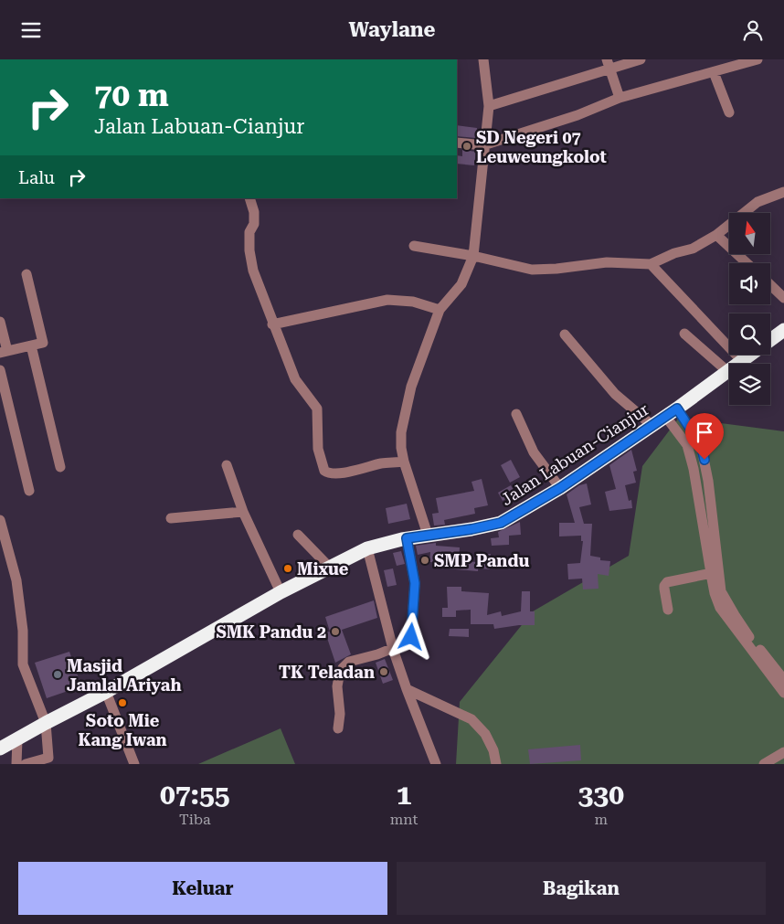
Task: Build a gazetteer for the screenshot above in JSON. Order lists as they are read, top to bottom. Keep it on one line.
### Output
{"streets":{"highway":["Jalan Labuan-Cianjur"]},"places":["SD Negeri 07 Leuweungkolot","SMP Pandu","Mixue","SMK Pandu 2","TK Teladan","Masjid Jamlal Ariyah","Soto Mie Kang Iwan"],"north":"top","page":{"header":"Waylane","turn":["70 m","Jalan Labuan-Cianjur"],"then":"Lalu","eta":["07:55","Tiba","1","mnt","330","m"],"buttons":["Keluar","Bagikan"]}}
